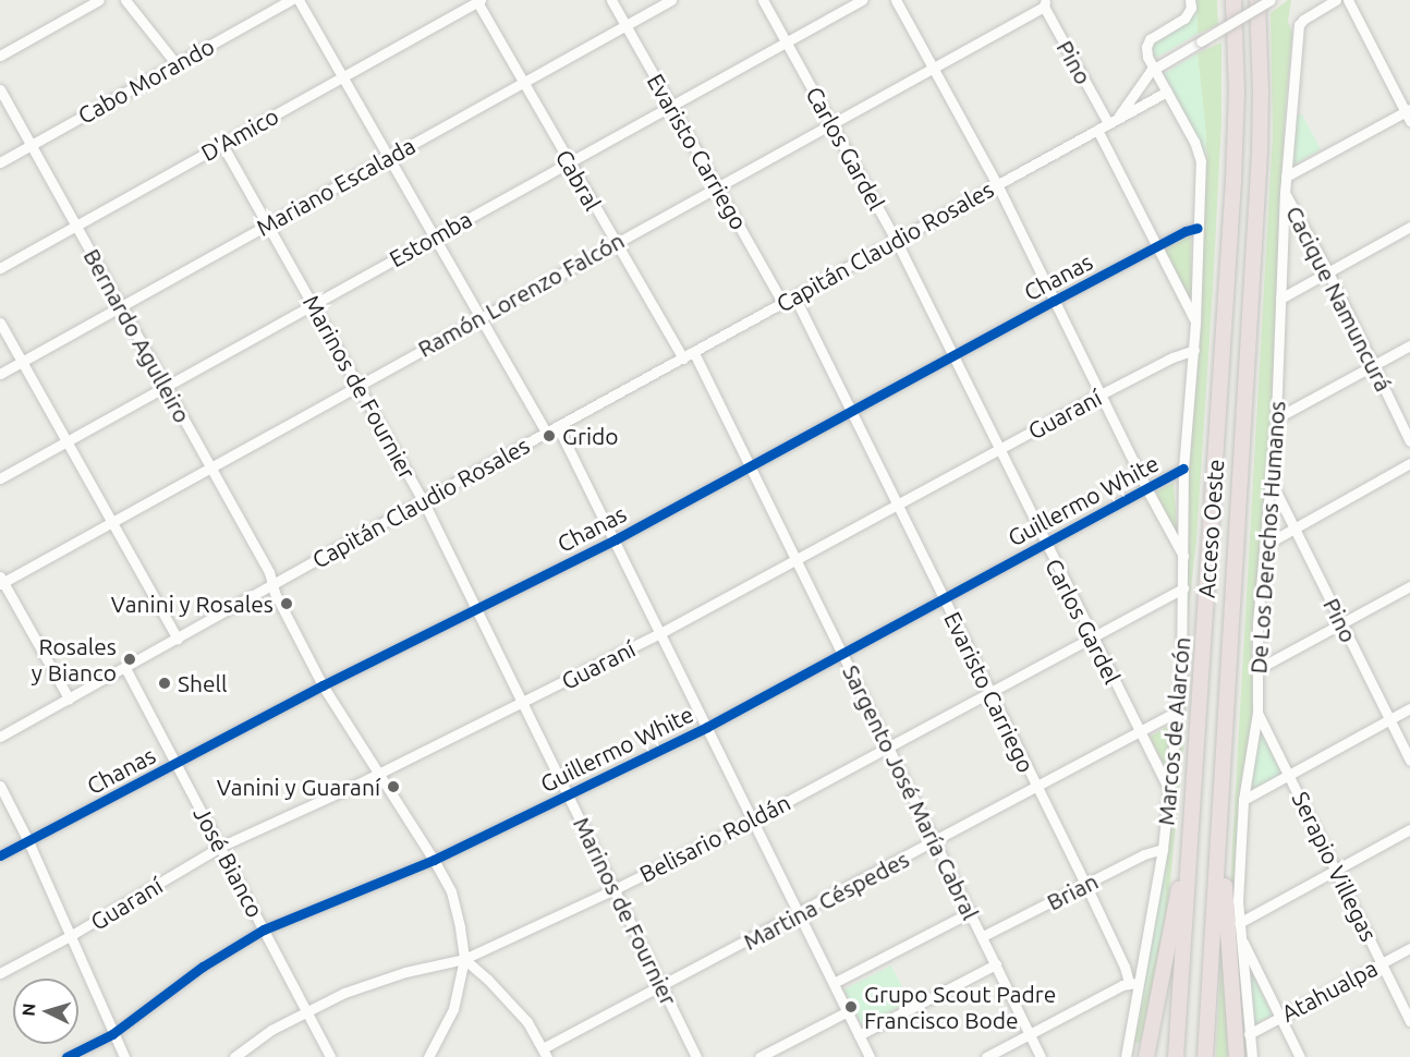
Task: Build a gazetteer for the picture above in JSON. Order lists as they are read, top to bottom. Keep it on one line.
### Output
{"streets":{"highway":["Acceso Oeste"],"street":["Pino","Cabo Morando","D'Amico","Carlos Gardel","Evaristo Carriego","Cabral","Mariano Escalada","Estomba","Capitán Claudio Rosales","Chanas","Ramón Lorenzo Falcón","Cacique Namuncurá","Bernardo Agulleiro","Marinos de Fournier","Guaraní","Guillermo White","De Los Derechos Humanos","Marcos de Alarcón","Sargento José María Cabral","Belisario Roldán","José Bianco","Serapio Villegas","Brian","Martina Céspedes","Atahualpa"]},"crossings":[["Pino","Capitán Claudio Rosales"],["Pino","Ramón Lorenzo Falcón"],["Pino","De Los Derechos Humanos"],["Cabo Morando","Bernardo Agulleiro"],["D'Amico","Cabral"],["D'Amico","Bernardo Agulleiro"],["D'Amico","Marinos de Fournier"],["Carlos Gardel","Estomba"],["Carlos Gardel","Capitán Claudio Rosales"],["Carlos Gardel","Chanas"],["Carlos Gardel","Ramón Lorenzo Falcón"],["Carlos Gardel","Guaraní"],["Carlos Gardel","Guillermo White"],["Carlos Gardel","Marcos de Alarcón"],["Carlos Gardel","Belisario Roldán"],["Carlos Gardel","Martina Céspedes"],["Evaristo Carriego","Mariano Escalada"],["Evaristo Carriego","Estomba"],["Evaristo Carriego","Capitán Claudio Rosales"],["Evaristo Carriego","Chanas"],["Evaristo Carriego","Ramón Lorenzo Falcón"],["Evaristo Carriego","Guaraní"],["Evaristo Carriego","Guillermo White"],["Evaristo Carriego","Marcos de Alarcón"],["Evaristo Carriego","Belisario Roldán"],["Evaristo Carriego","Brian"],["Evaristo Carriego","Martina Céspedes"],["Cabral","Mariano Escalada"],["Cabral","Estomba"],["Cabral","Capitán Claudio Rosales"],["Cabral","Ramón Lorenzo Falcón"],["Mariano Escalada","Bernardo Agulleiro"],["Mariano Escalada","Marinos de Fournier"],["Estomba","Bernardo Agulleiro"],["Estomba","Marinos de Fournier"],["Capitán Claudio Rosales","Bernardo Agulleiro"],["Capitán Claudio Rosales","Marinos de Fournier"],["Capitán Claudio Rosales","Marcos de Alarcón"],["Capitán Claudio Rosales","Sargento José María Cabral"],["Capitán Claudio Rosales","José Bianco"],["Chanas","Bernardo Agulleiro"],["Chanas","Marinos de Fournier"],["Chanas","Marcos de Alarcón"],["Chanas","Sargento José María Cabral"],["Chanas","José Bianco"],["Ramón Lorenzo Falcón","Bernardo Agulleiro"],["Ramón Lorenzo Falcón","Marinos de Fournier"],["Cacique Namuncurá","De Los Derechos Humanos"],["Bernardo Agulleiro","Guaraní"],["Bernardo Agulleiro","Guillermo White"],["Bernardo Agulleiro","Belisario Roldán"],["Marinos de Fournier","Guaraní"],["Marinos de Fournier","Guillermo White"],["Marinos de Fournier","Belisario Roldán"],["Marinos de Fournier","Martina Céspedes"],["Guaraní","Marcos de Alarcón"],["Guaraní","Sargento José María Cabral"],["Guaraní","José Bianco"],["Guillermo White","Marcos de Alarcón"],["Guillermo White","Sargento José María Cabral"],["Guillermo White","José Bianco"],["De Los Derechos Humanos","Serapio Villegas"],["De Los Derechos Humanos","Atahualpa"],["Marcos de Alarcón","Belisario Roldán"],["Marcos de Alarcón","Brian"],["Marcos de Alarcón","Martina Céspedes"],["Sargento José María Cabral","Belisario Roldán"],["Sargento José María Cabral","Brian"],["Sargento José María Cabral","Martina Céspedes"],["Belisario Roldán","José Bianco"],["Serapio Villegas","Atahualpa"]],"places":["Grido","Vanini y Rosales","Rosales y Bianco","Shell","Vanini y Guaraní","Grupo Scout Padre Francisco Bode"],"north":"left"}
